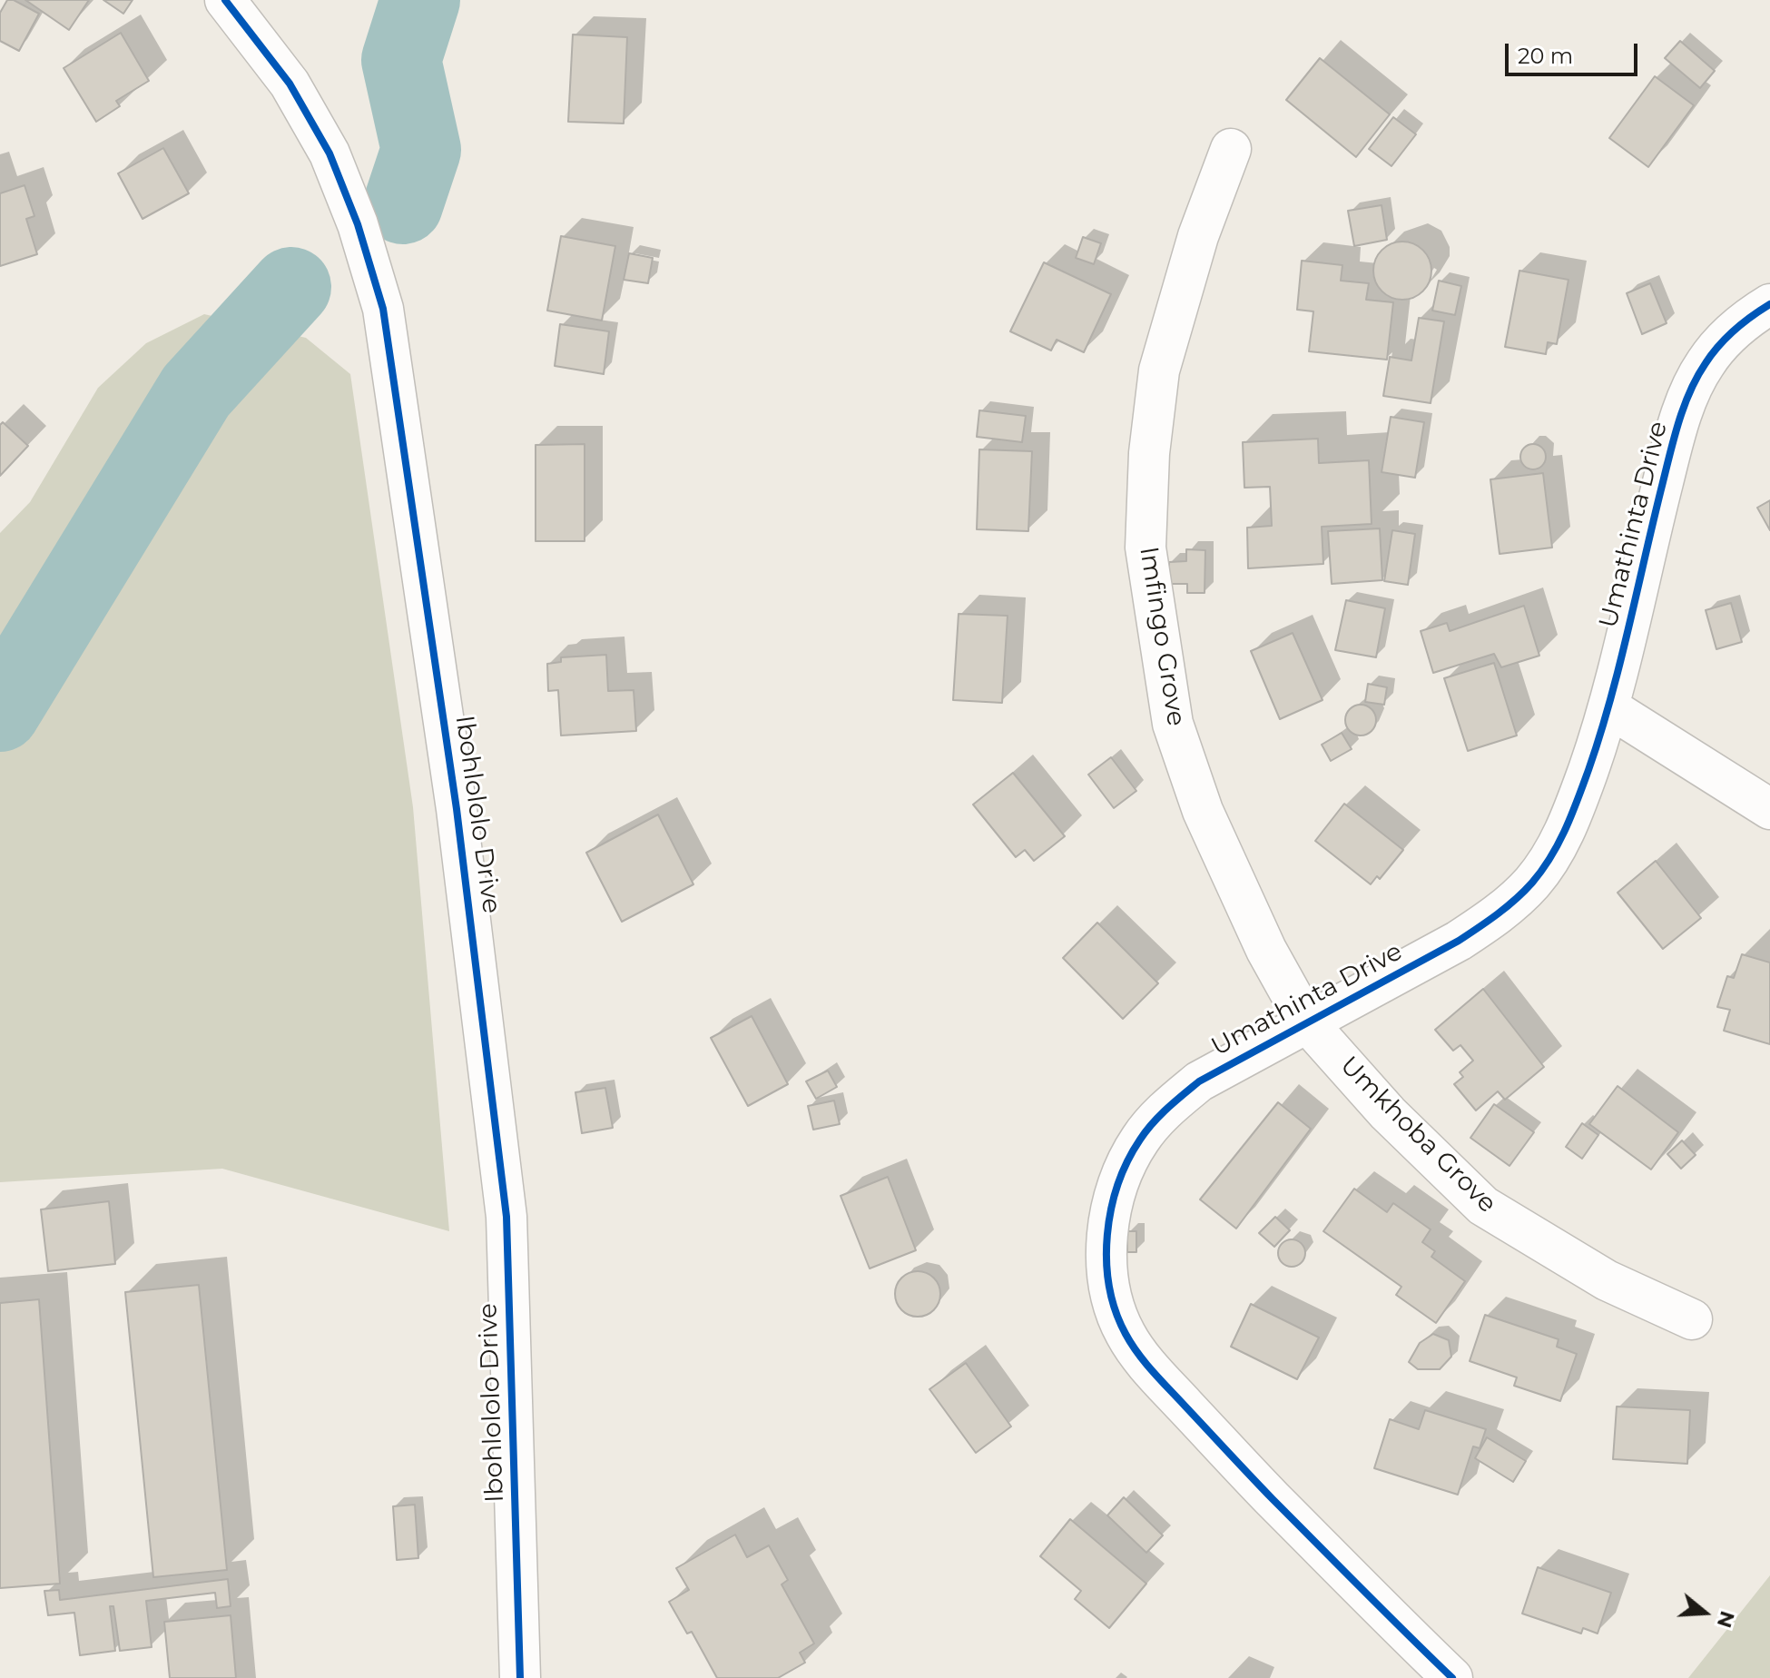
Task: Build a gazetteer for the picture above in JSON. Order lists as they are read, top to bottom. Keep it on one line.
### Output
{"streets":{"street":["Umathinta Drive","Imfingo Grove","Ibohlololo Drive","Umkhoba Grove"]},"crossings":[["Umathinta Drive","Imfingo Grove"],["Umathinta Drive","Umkhoba Grove"],["Imfingo Grove","Umkhoba Grove"]],"scale_bar":"20 m","north":"right"}
